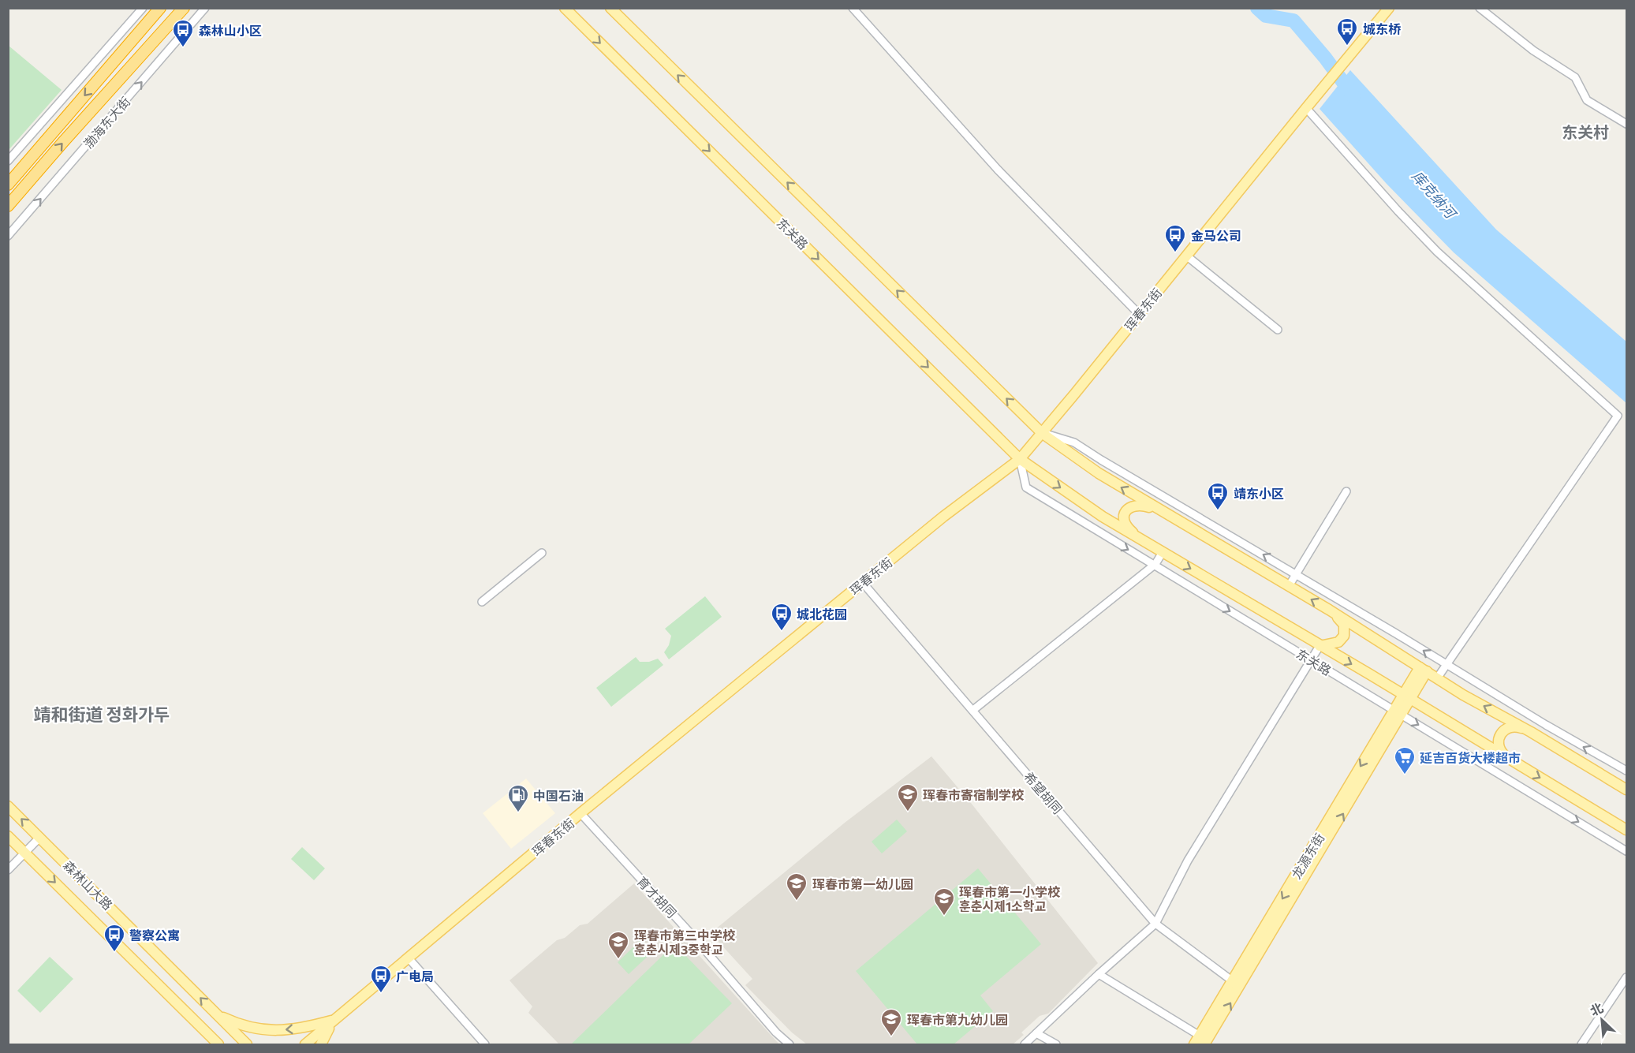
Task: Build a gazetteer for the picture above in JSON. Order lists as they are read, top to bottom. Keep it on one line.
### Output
{"streets":{"highway":["渤海东大街"],"main road":["东关路","珲春东街","龙源东街","森林山大路"],"street":["希望胡同","育才胡同"]},"crossings":[["东关路","珲春东街"],["东关路","龙源东街"],["珲春东街","希望胡同"],["珲春东街","育才胡同"],["希望胡同","龙源东街"]],"districts":["东关村","靖和街道 정화가두"],"water":["库克纳河"],"places":{"bus stop":["城东桥","森林山小区","金马公司","靖东小区","城北花园","警察公寓","广电局"],"supermarket":["延吉百货大楼超市"],"school or university":["珲春市寄宿制学校","珲春市第一幼儿园","珲春市第一小学校 훈춘시제1소학교","珲春市第三中学校 훈춘시제3중학교","珲春市第九幼儿园"],"fuel station":["中国石油"]},"north":"top left"}
